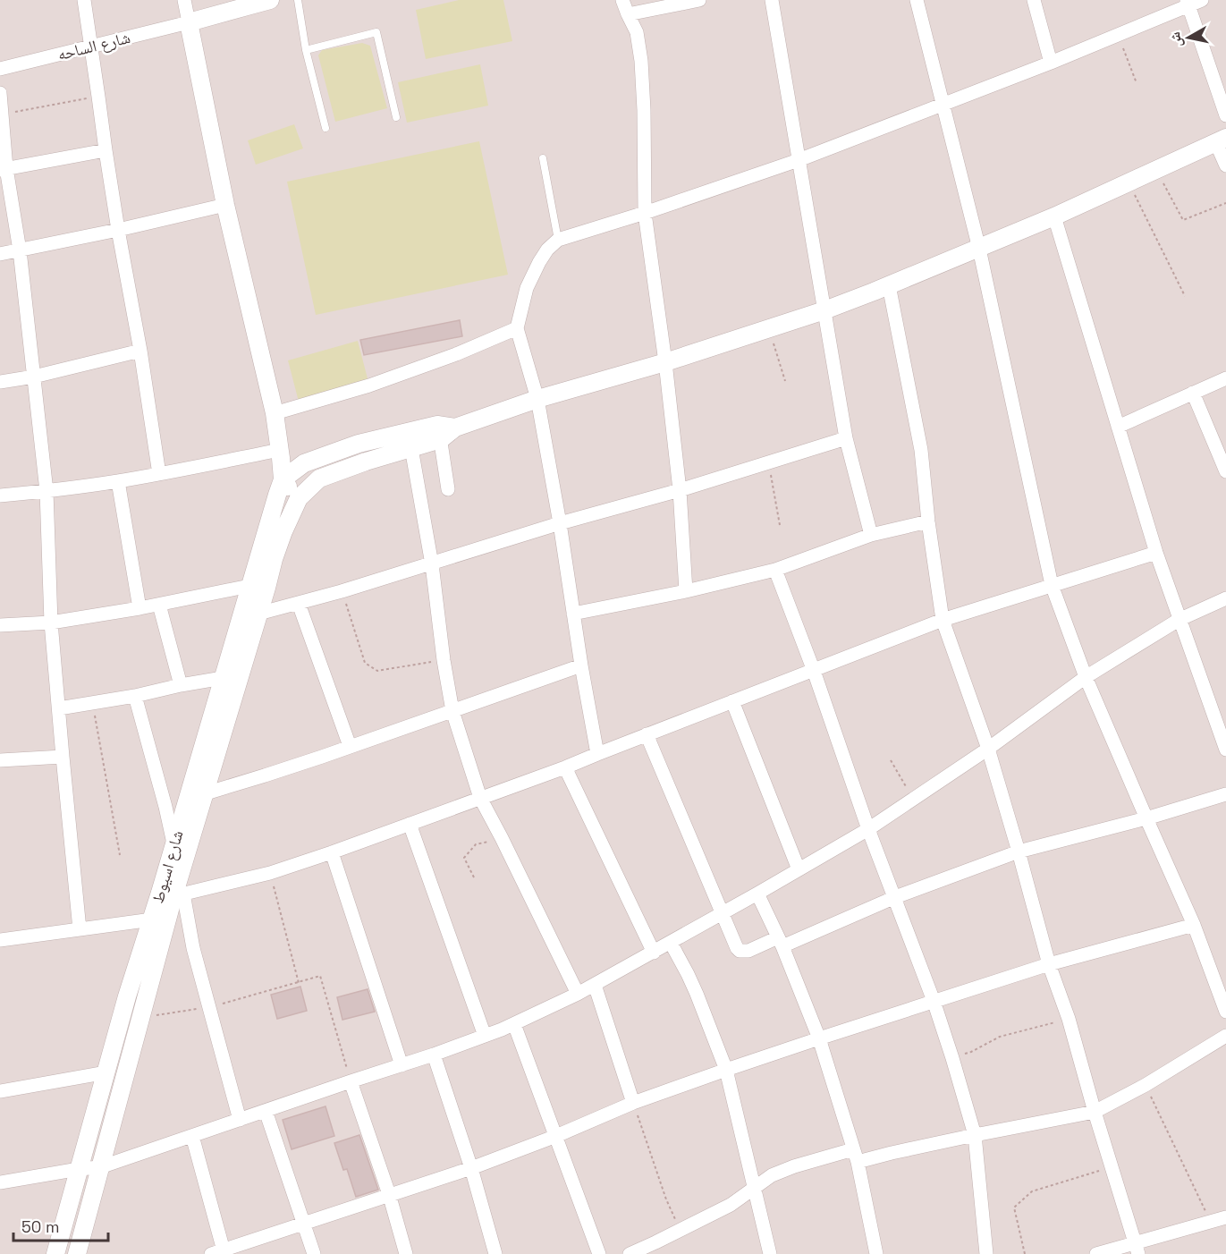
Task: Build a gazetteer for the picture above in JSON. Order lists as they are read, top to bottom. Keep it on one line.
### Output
{"streets":{"street":["شارع الساحه","شارع اسيوط"]},"scale_bar":"50 m","north":"left"}
